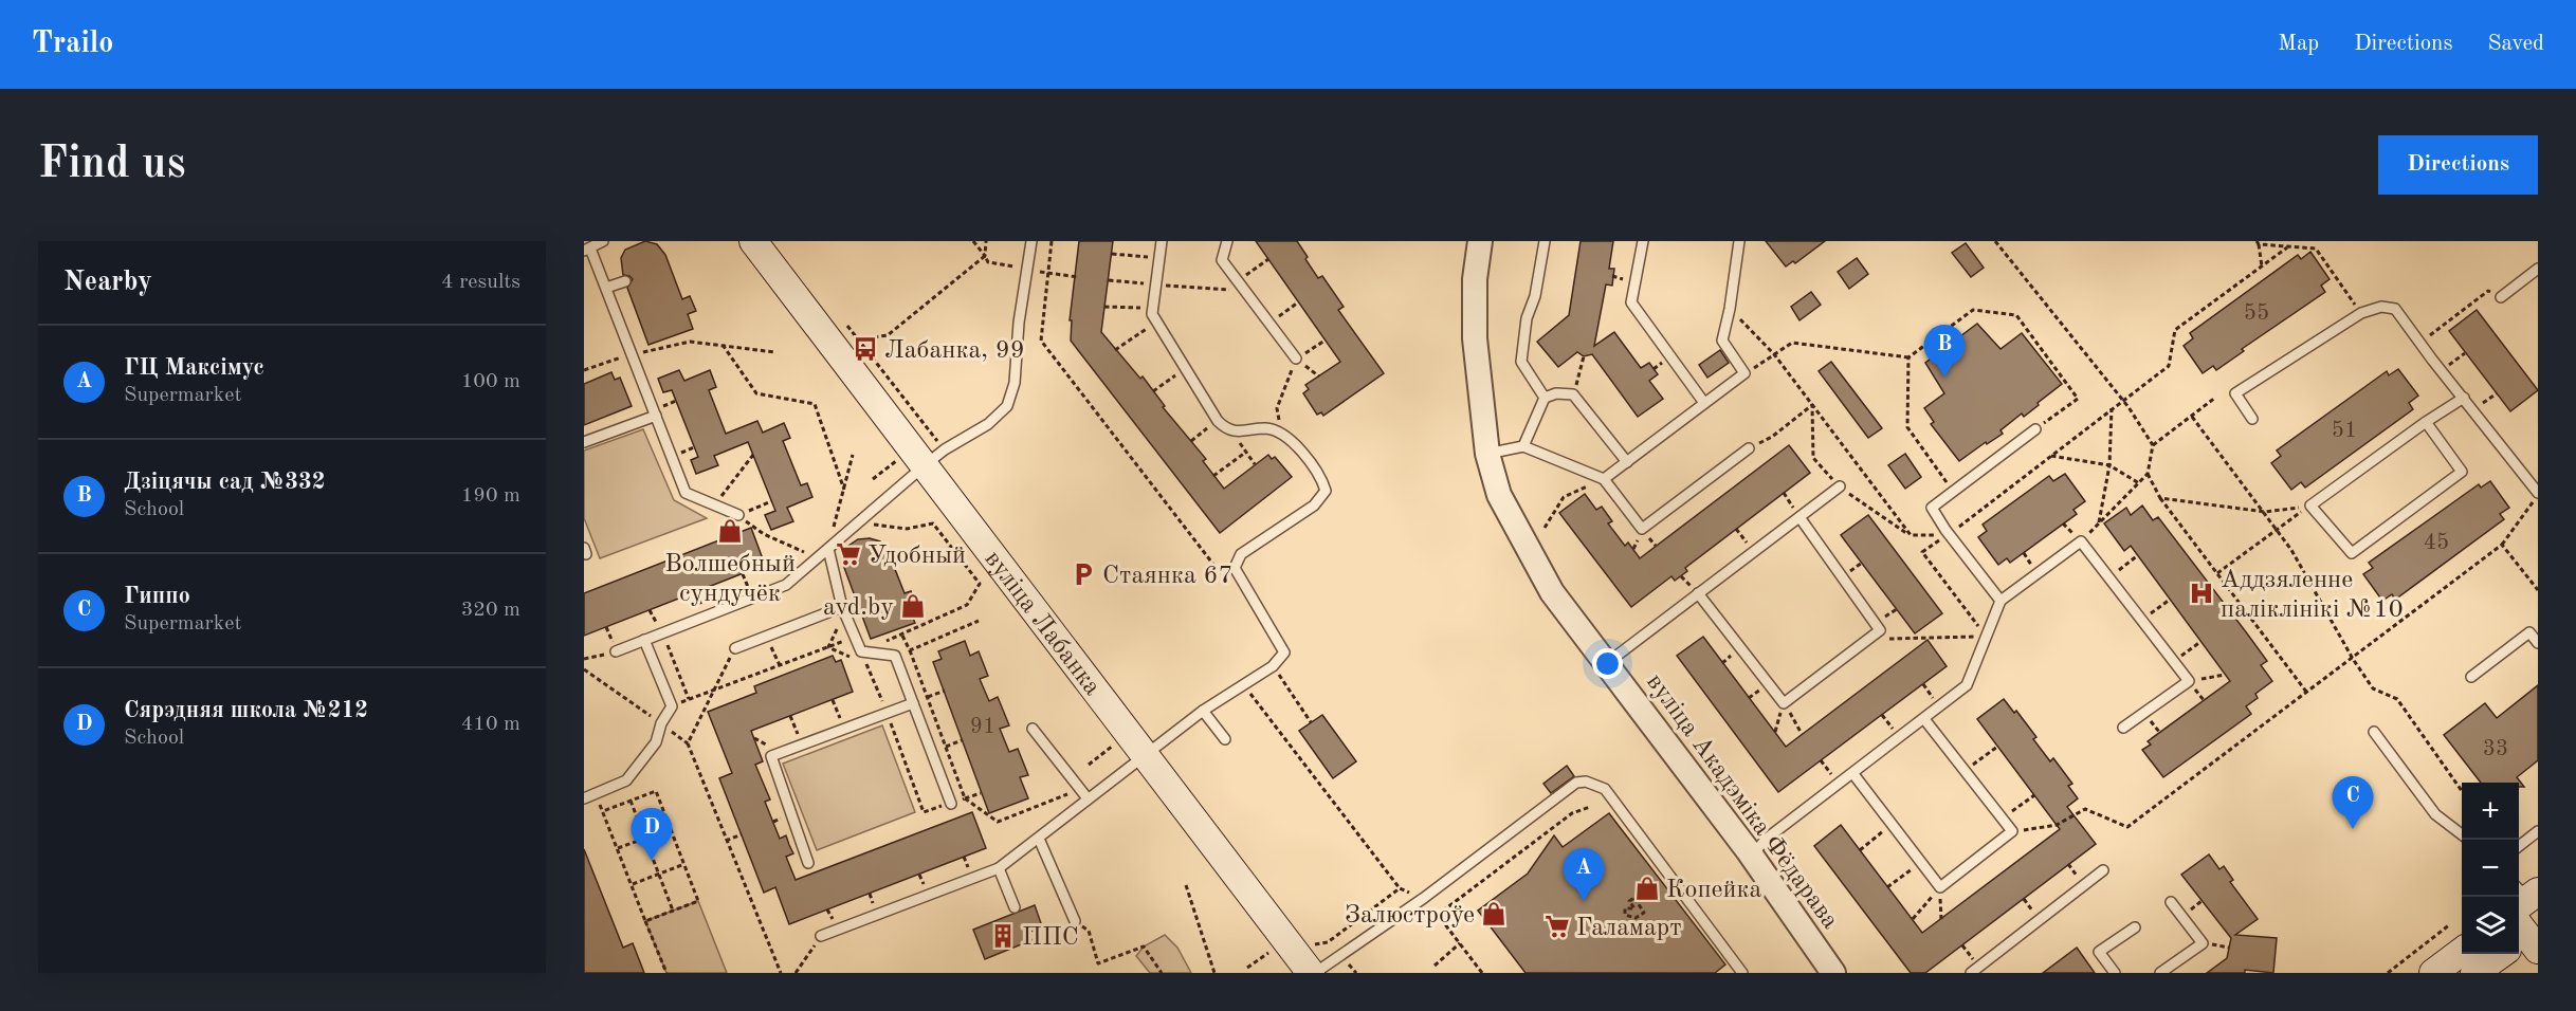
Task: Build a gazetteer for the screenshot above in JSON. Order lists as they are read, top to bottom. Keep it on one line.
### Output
{"streets":{"main road":["вуліца Лабанка"],"street":["вуліца Акадэміка Фёдарава"]},"places":{"bus stop":["Лабанка, 99"],"shop":["Волшебный сундучёк","avd.by","Копейка","Залюстроўе"],"supermarket":["Удобный","Галамарт"],"parking":["Стаянка 67"],"hospital":["Аддзяленне паліклінікі №10"],"building":["ППС"]},"house_numbers":["55","51","45","91","33"],"page":{"header":"Trailo","nav":["Map","Directions","Saved"],"buttons":"Directions","title":"Find us","heading":["Nearby","4 results"],"list":[{"mark":"A","name":"ГЦ Максімус","note":"Supermarket","value":"100 m"},{"mark":"B","name":"Дзіцячы сад №332","note":"School","value":"190 m"},{"mark":"C","name":"Гиппо","note":"Supermarket","value":"320 m"},{"mark":"D","name":"Сярэдняя школа №212","note":"School","value":"410 m"}],"pins":["B","C","D","A"],"map_buttons":["+","−"]}}
